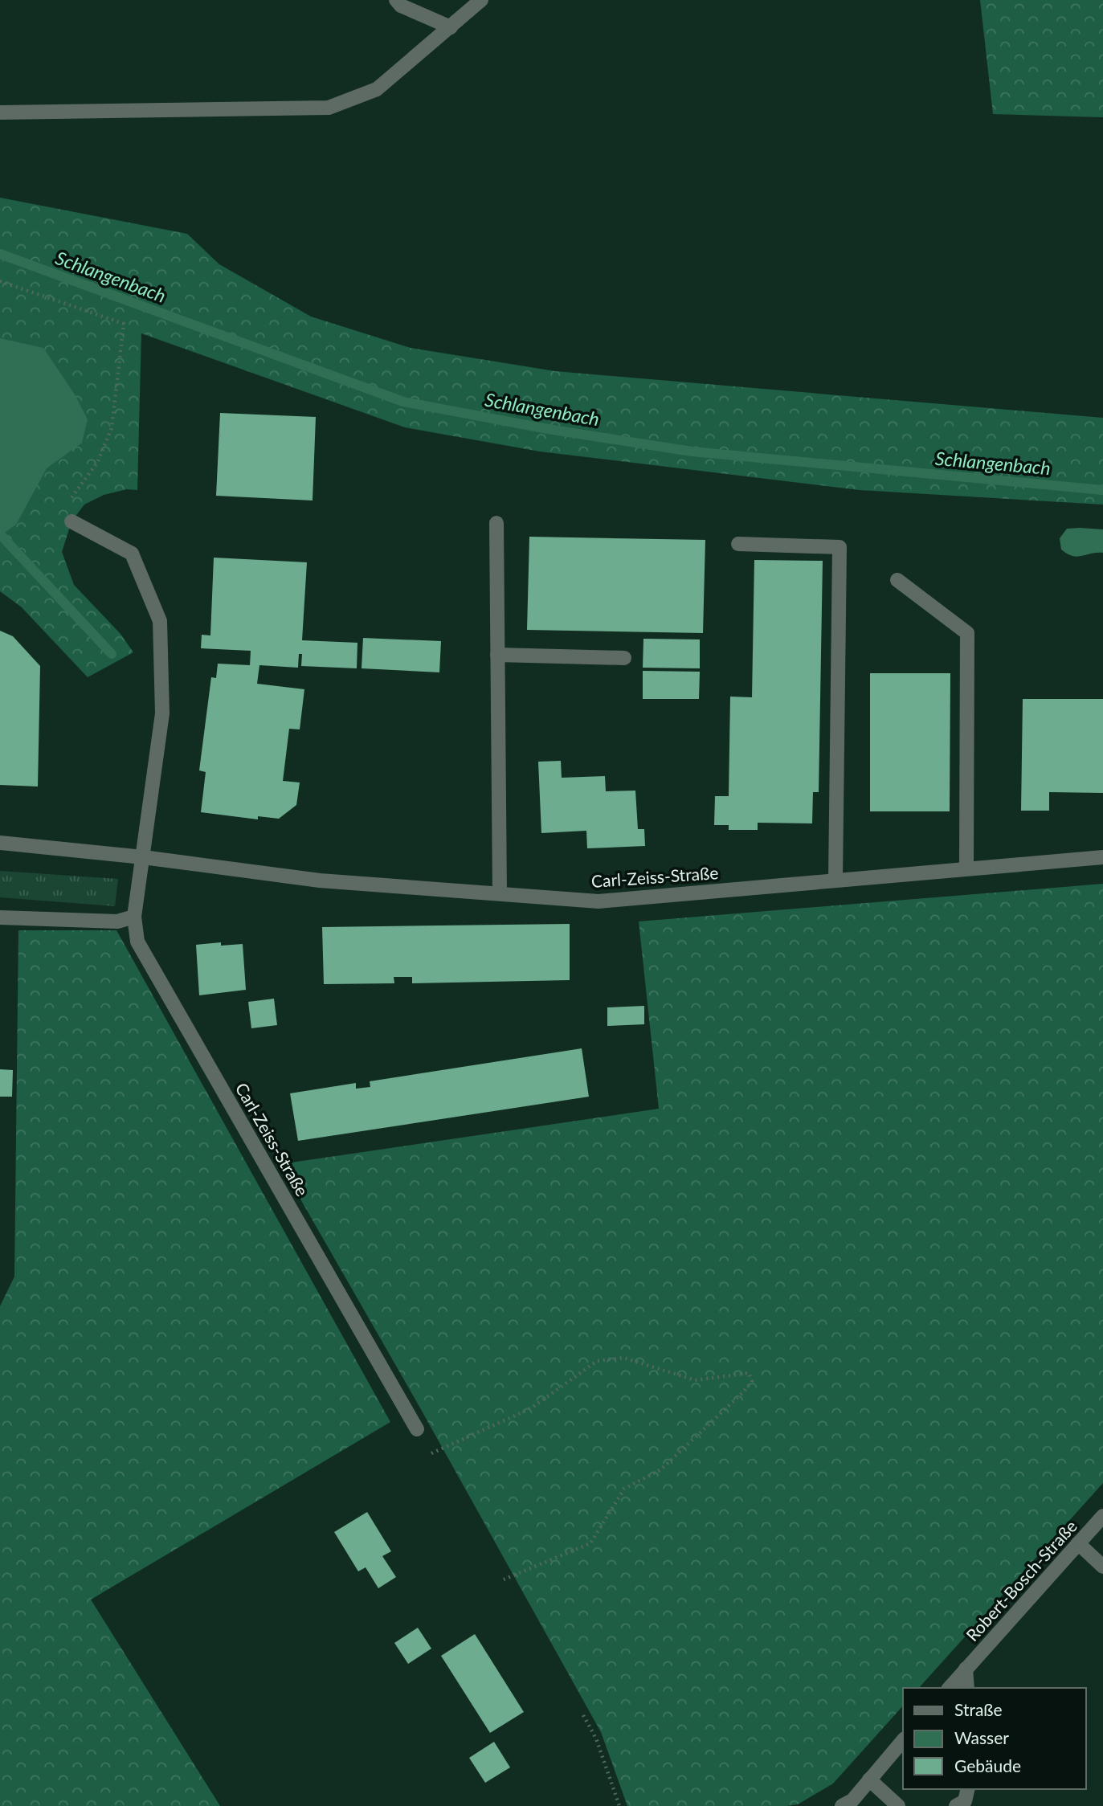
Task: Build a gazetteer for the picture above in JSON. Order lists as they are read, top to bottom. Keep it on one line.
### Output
{"streets":{"street":["Carl-Zeiss-Straße","Robert-Bosch-Straße"]},"water":["Schlangenbach"],"legend":["Straße","Wasser","Gebäude"]}
